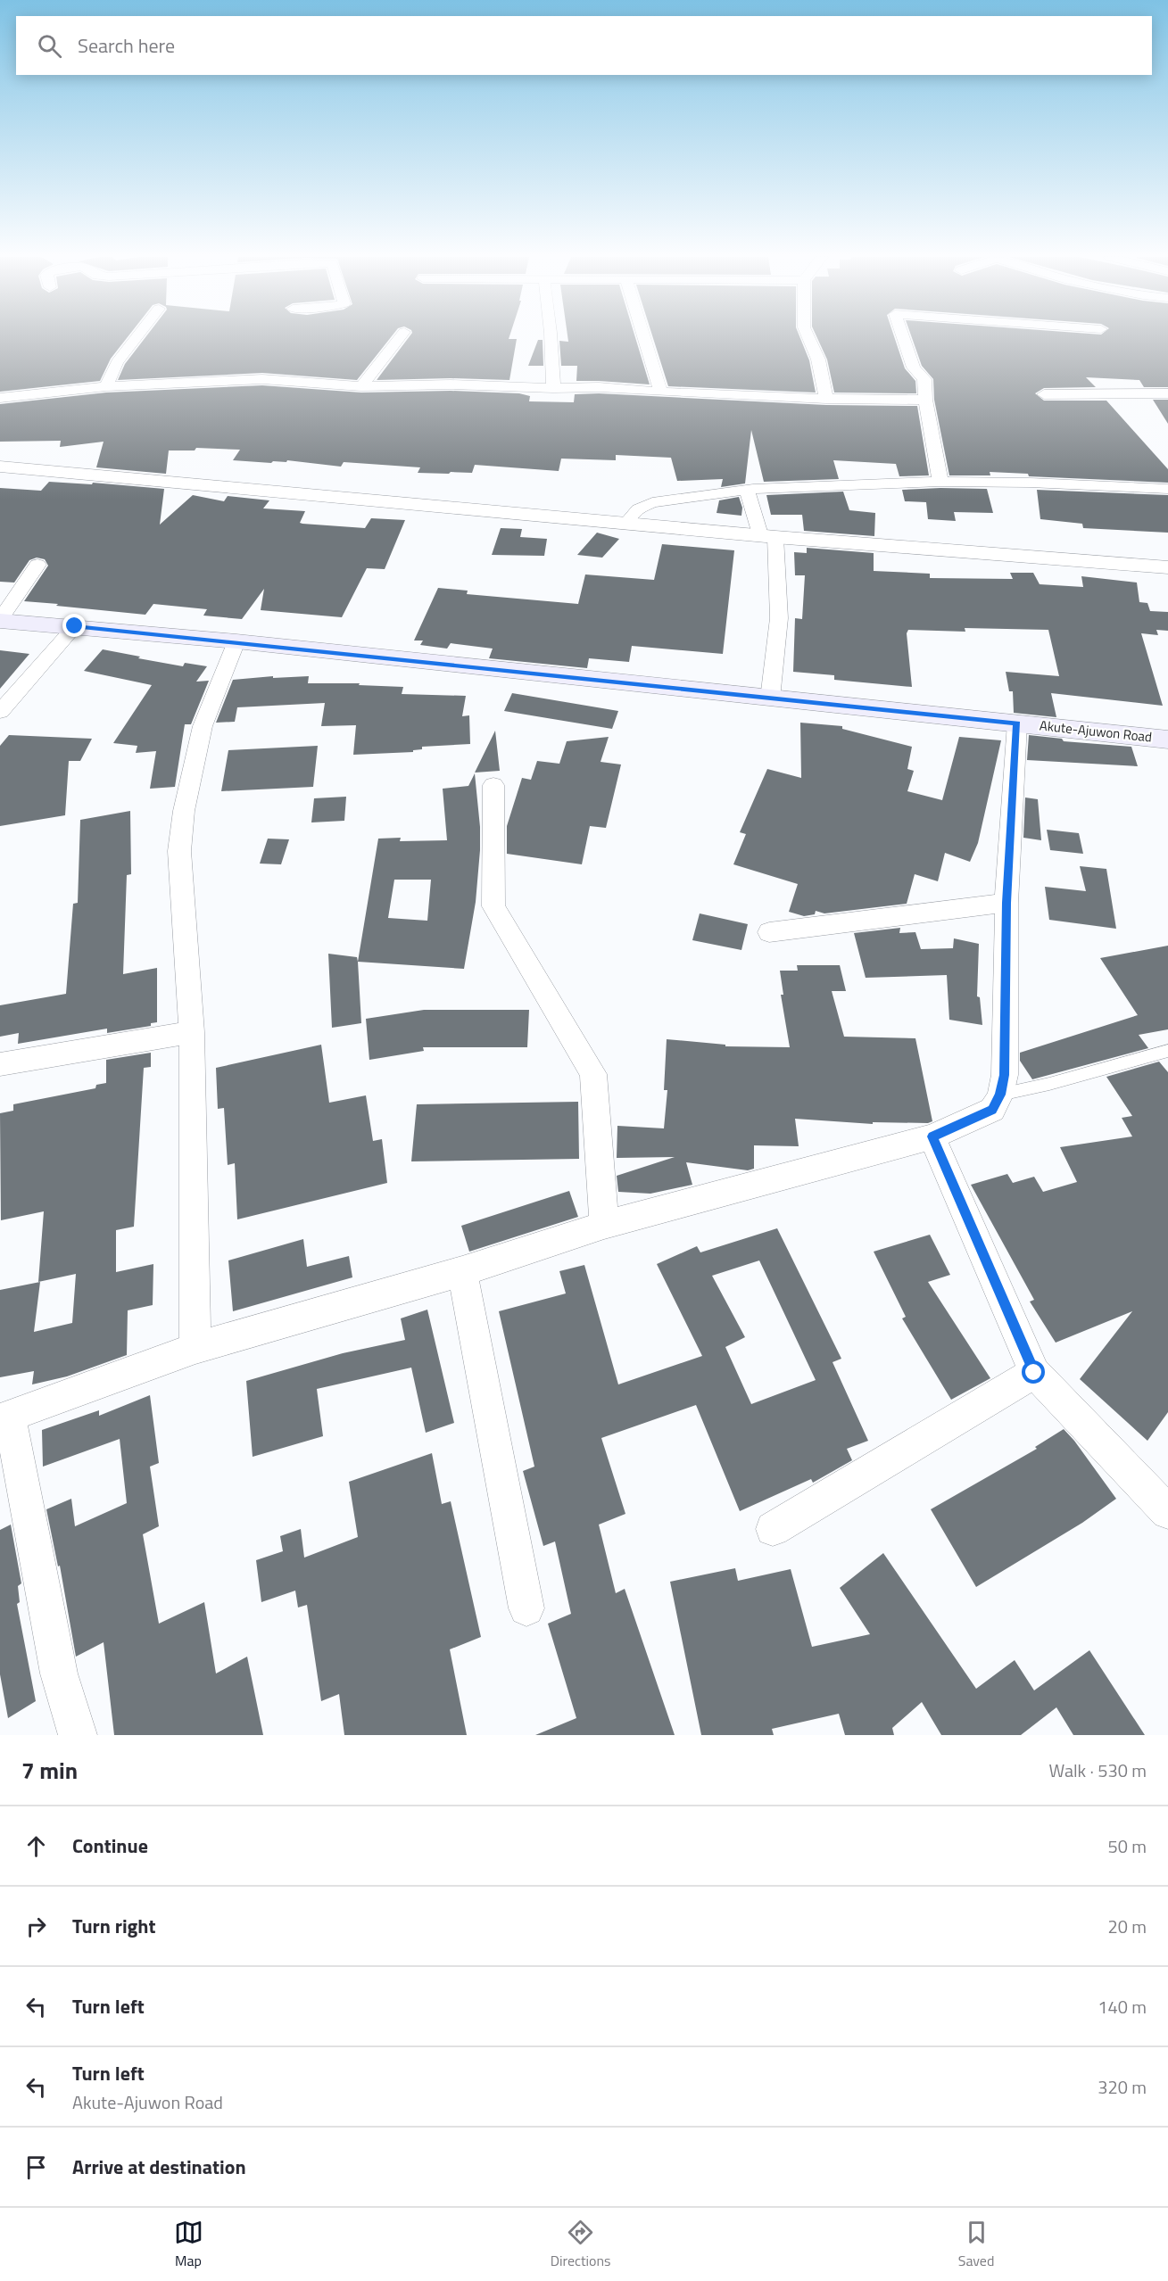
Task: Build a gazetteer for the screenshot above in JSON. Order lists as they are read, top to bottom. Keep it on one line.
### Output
{"streets":{"main road":["Akute-Ajuwon Road"]},"page":{"search":"Search here","heading":["7 min","Walk · 530 m"],"list":[["Continue","50 m"],["Turn right","20 m"],["Turn left","140 m"],["Turn left","Akute-Ajuwon Road","320 m"],"Arrive at destination"],"nav":["Map","Directions","Saved"]}}
